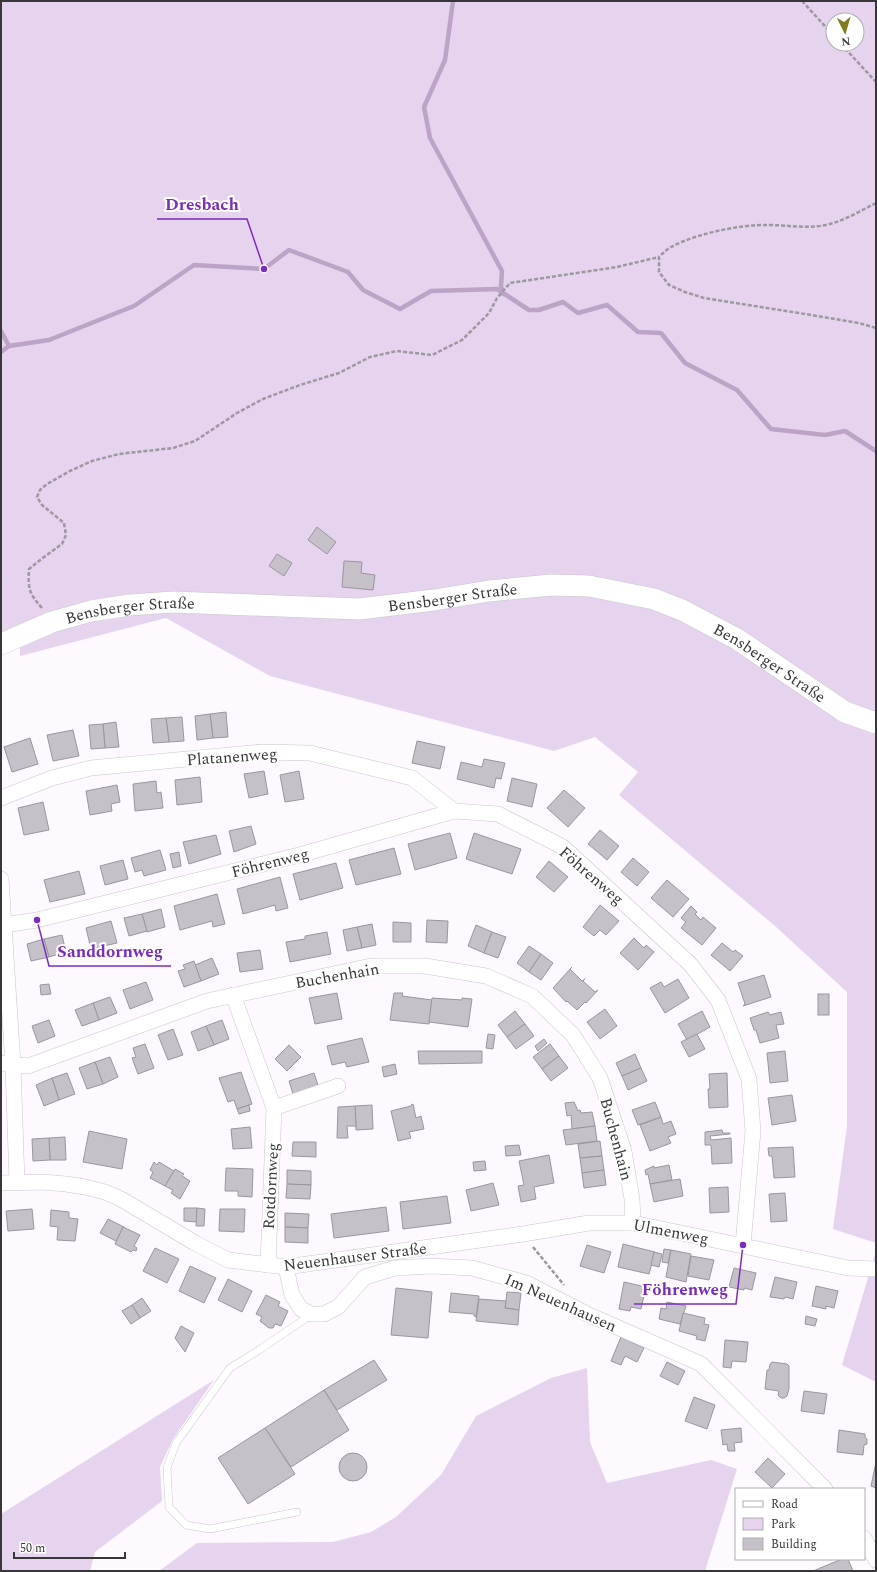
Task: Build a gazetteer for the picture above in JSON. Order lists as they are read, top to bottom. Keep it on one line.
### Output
{"streets":{"main road":["Bensberger Straße"],"street":["Platanenweg","Föhrenweg","Buchenhain","Rotdornweg","Ulmenweg","Neuenhauser Straße","Im Neuenhausen"]},"crossings":[["Platanenweg","Föhrenweg"],["Föhrenweg","Ulmenweg"],["Buchenhain","Rotdornweg"],["Buchenhain","Ulmenweg"],["Rotdornweg","Neuenhauser Straße"],["Ulmenweg","Neuenhauser Straße"]],"places":["Dresbach","Sanddornweg","Föhrenweg"],"legend":["Road","Park","Building"],"scale_bar":"50 m","north":"bottom"}
